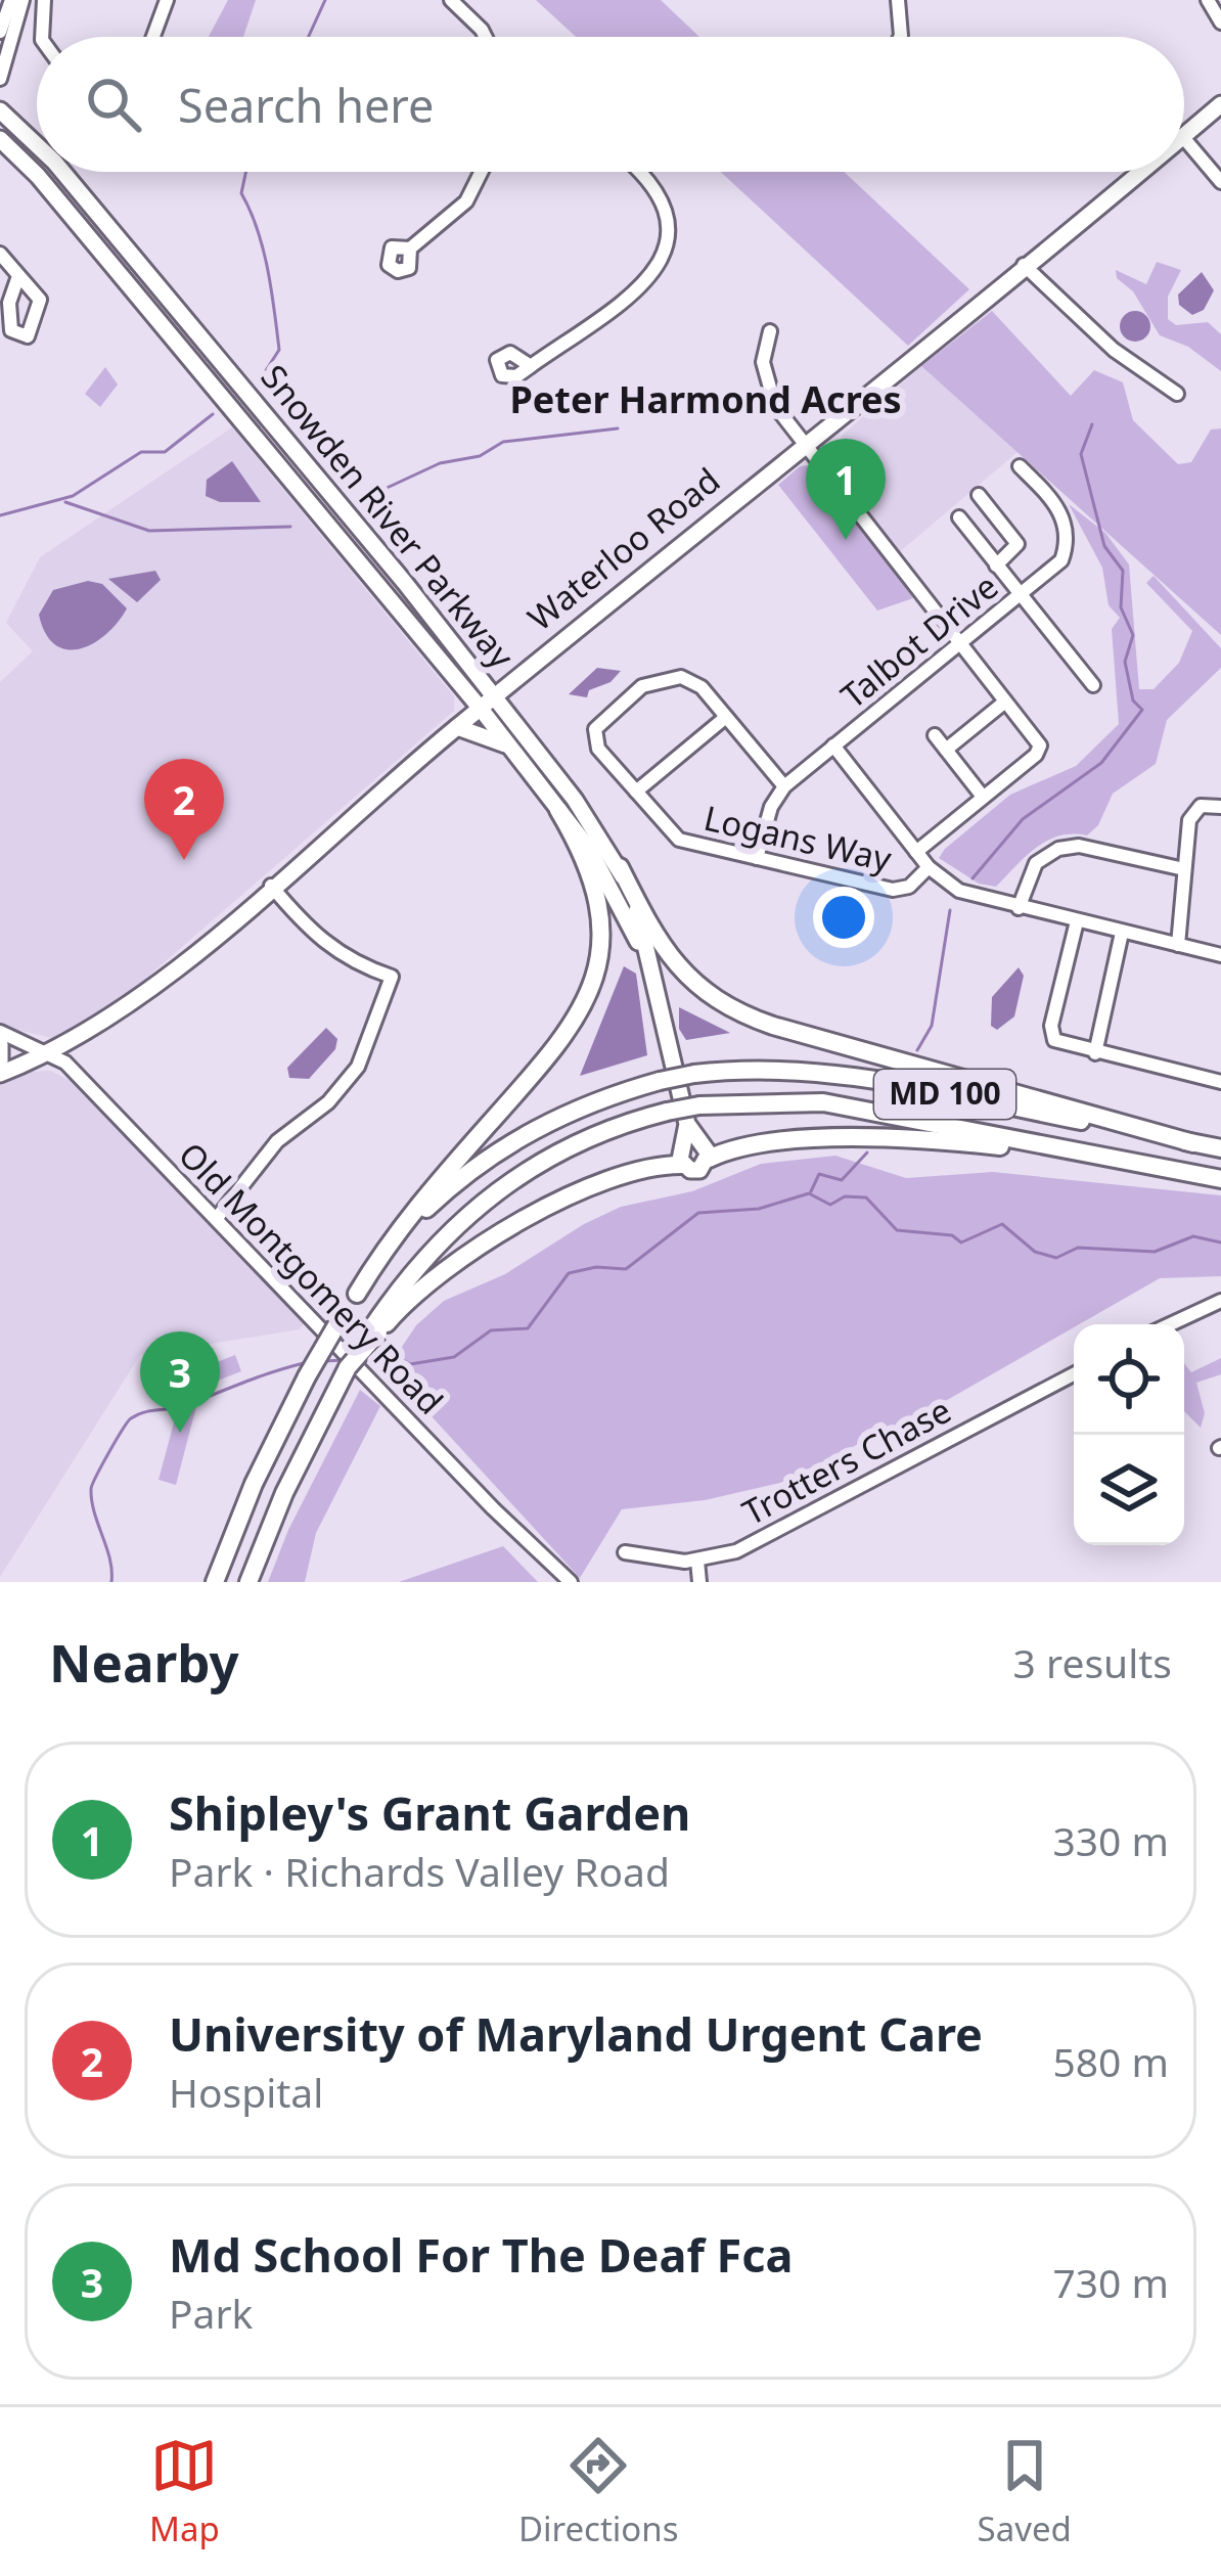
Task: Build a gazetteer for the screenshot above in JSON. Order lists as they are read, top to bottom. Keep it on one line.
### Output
{"streets":{"highway":["MD 100"],"main road":["Snowden River Parkway","Waterloo Road"],"street":["Talbot Drive","Logans Way","Old Montgomery Road","Trotters Chase"]},"crossings":[["Snowden River Parkway","Waterloo Road"],["Waterloo Road","Old Montgomery Road"],["Talbot Drive","Logans Way"]],"districts":["Peter Harmond Acres"],"page":{"search":"Search here","pins":["1","2","3"],"heading":["Nearby","3 results"],"list":[{"mark":"1","name":"Shipley's Grant Garden","note":"Park · Richards Valley Road","value":"330 m"},{"mark":"2","name":"University of Maryland Urgent Care","note":"Hospital","value":"580 m"},{"mark":"3","name":"Md School For The Deaf Fca","note":"Park","value":"730 m"}],"nav":["Map","Directions","Saved"]}}
